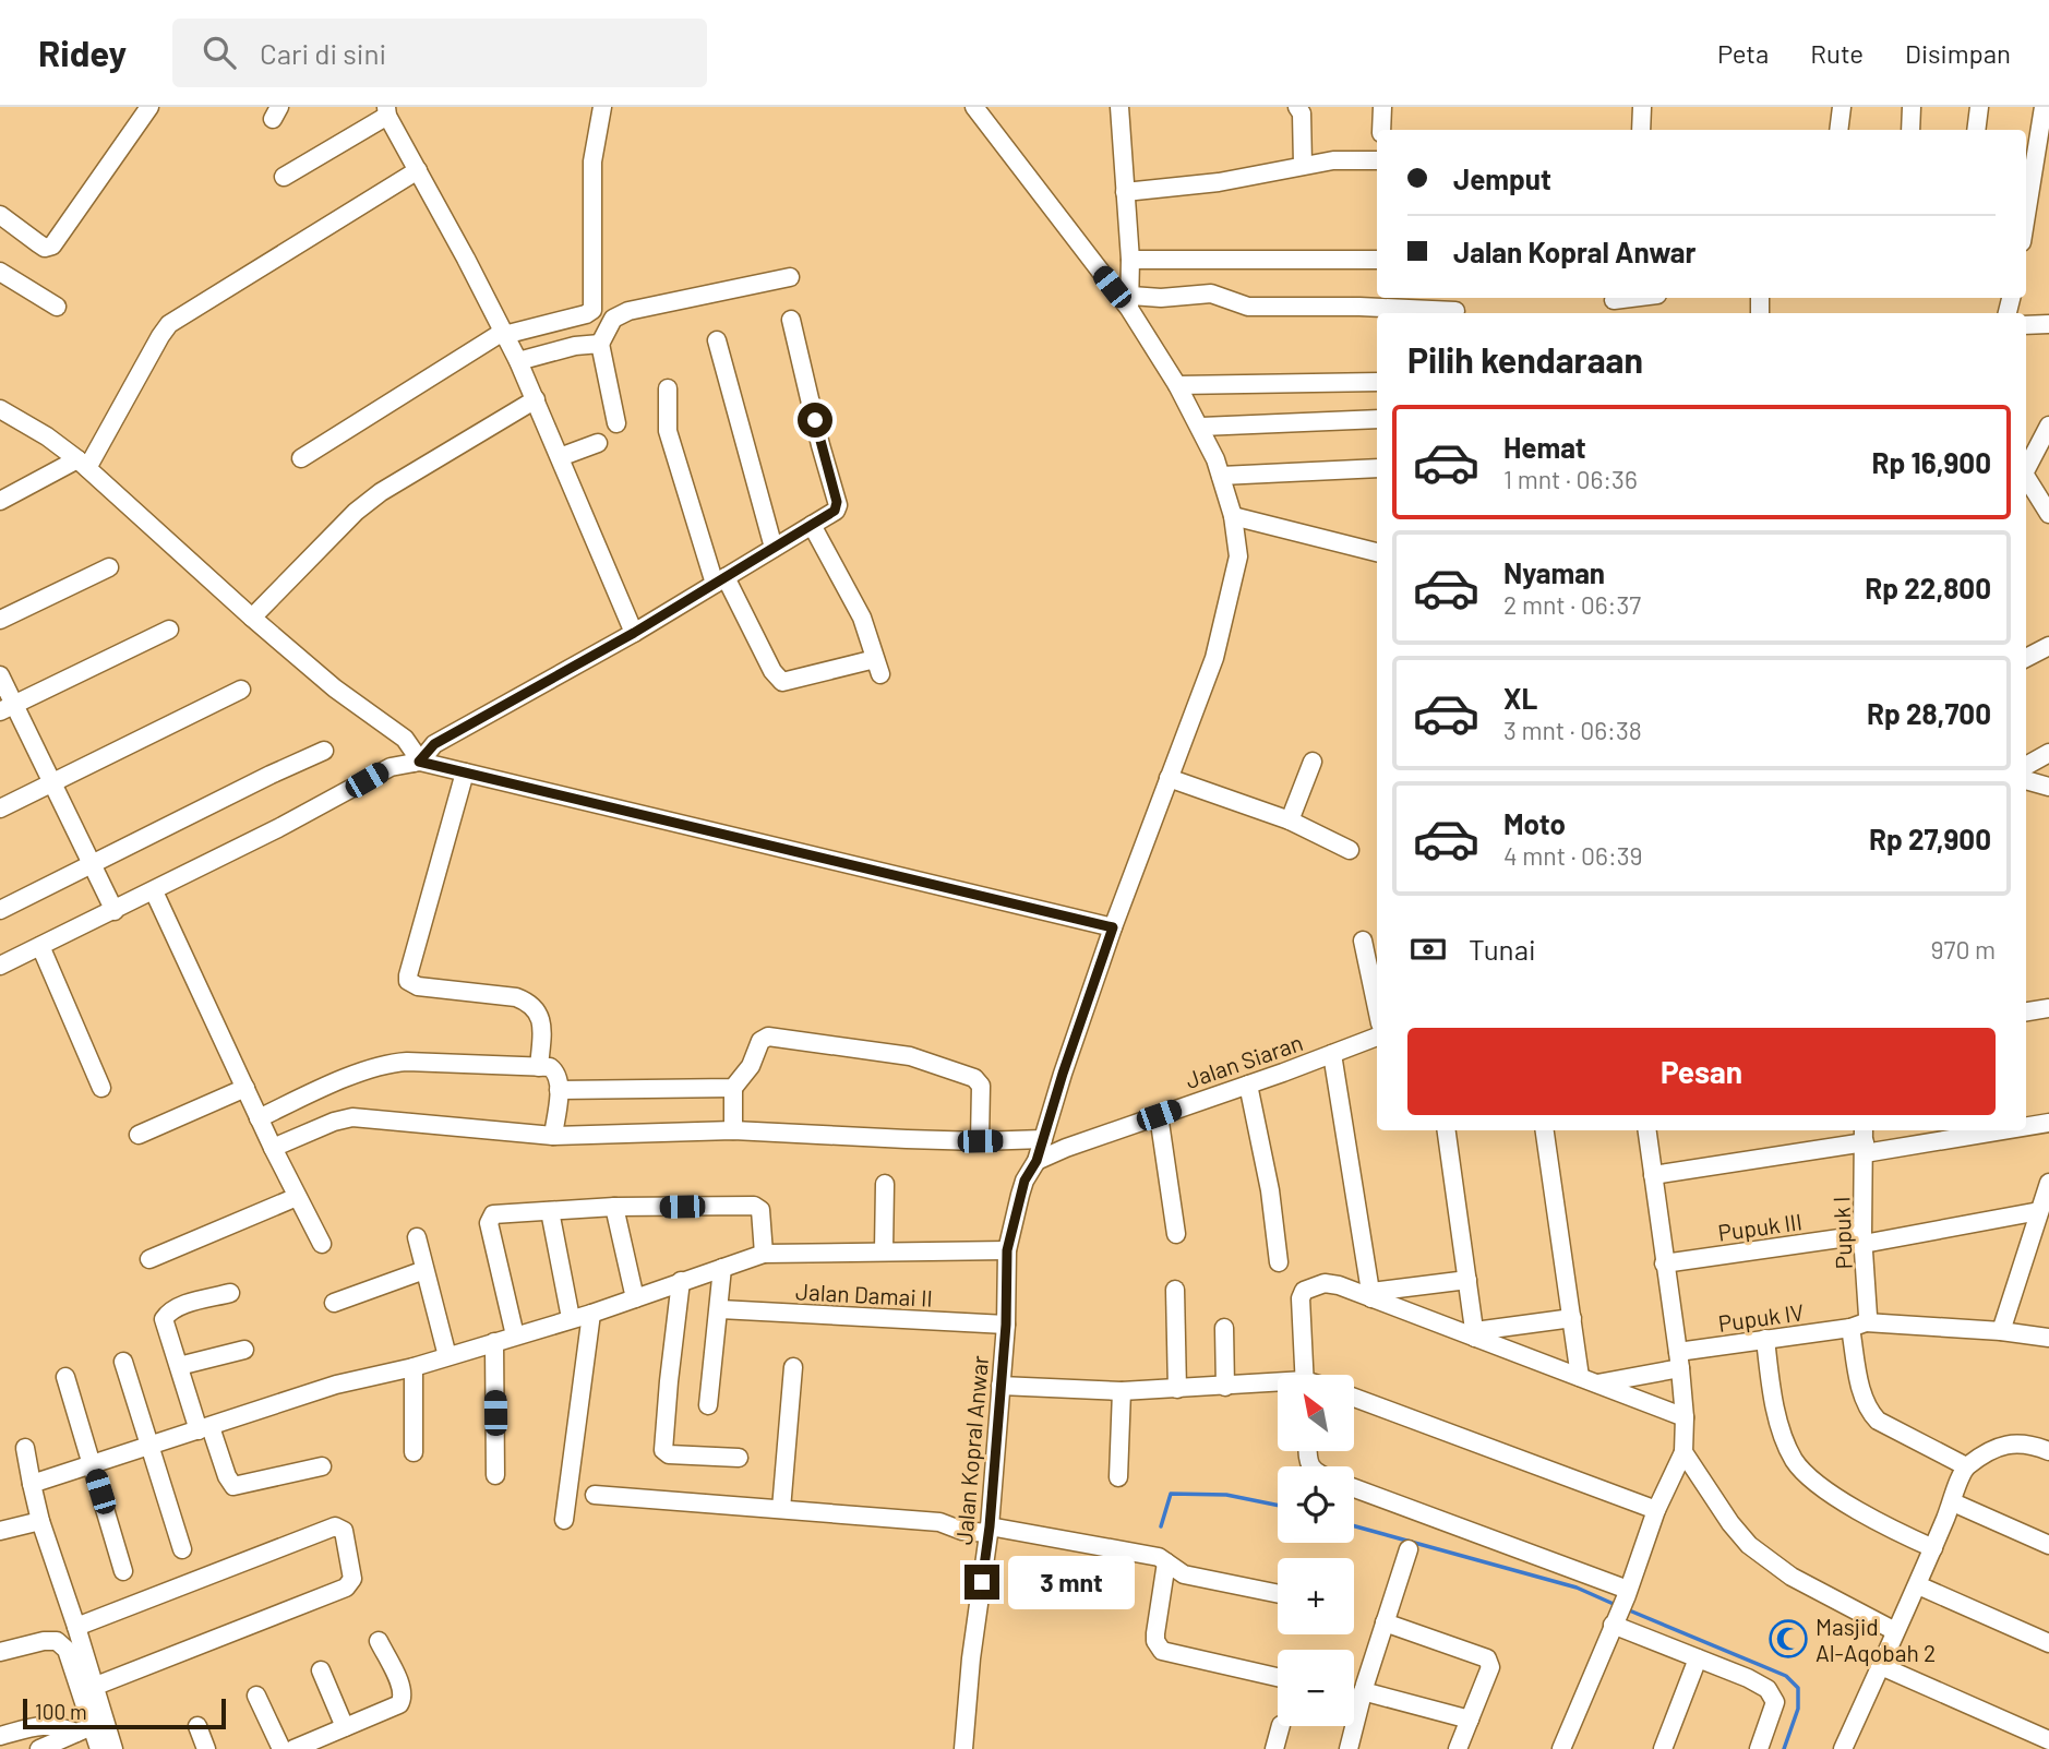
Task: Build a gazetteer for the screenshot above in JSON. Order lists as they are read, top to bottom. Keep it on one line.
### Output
{"streets":{"street":["Jalan Siaran","Pupuk III","Pupuk I","Jalan Damai II","Pupuk IV","Jalan Kopral Anwar"]},"crossings":[["Jalan Siaran","Jalan Kopral Anwar"],["Pupuk III","Pupuk I"],["Pupuk I","Pupuk IV"],["Jalan Damai II","Jalan Kopral Anwar"]],"places":{"mosque":["Masjid Al-Aqobah 2"]},"scale_bar":"100 m","north":"top left","page":{"header":"Ridey","search":"Cari di sini","nav":["Peta","Rute","Disimpan"],"banner":["Jemput","Jalan Kopral Anwar"],"heading":"Pilih kendaraan","list":[{"name":"Hemat","note":"1 mnt · 06:36","value":"Rp 16,900"},{"name":"Nyaman","note":"2 mnt · 06:37","value":"Rp 22,800"},{"name":"XL","note":"3 mnt · 06:38","value":"Rp 28,700"},{"name":"Moto","note":"4 mnt · 06:39","value":"Rp 27,900"}],"pay":["Tunai","970 m"],"buttons":"Pesan","map_buttons":["+","−"],"bubble":"3 mnt","scale":"100 m"}}
